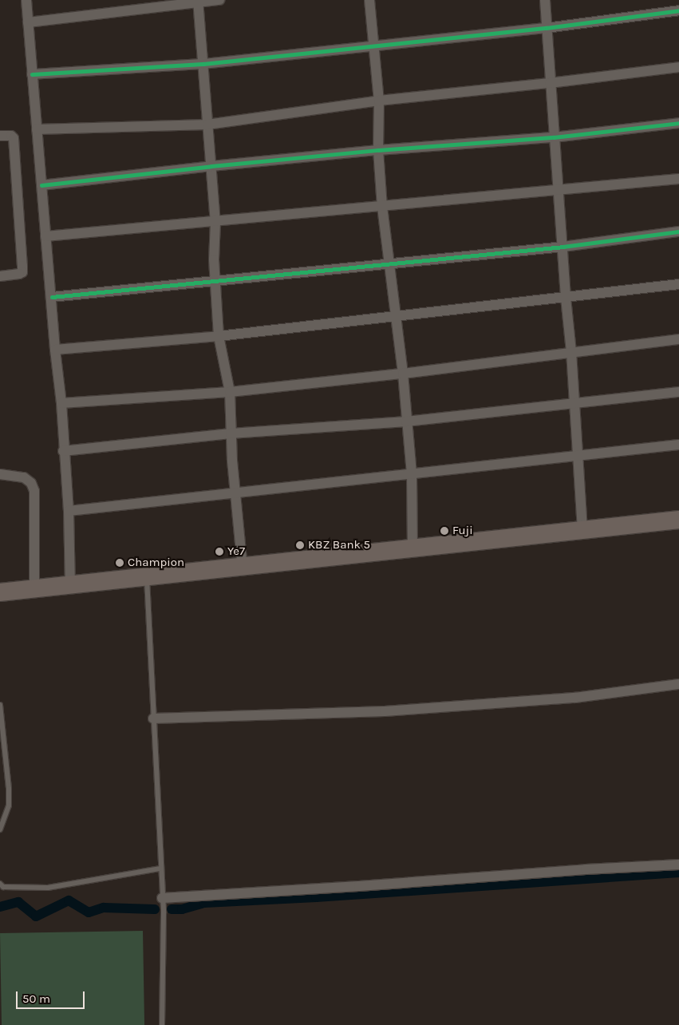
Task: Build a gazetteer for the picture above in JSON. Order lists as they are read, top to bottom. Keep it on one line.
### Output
{"places":["Fuji","KBZ Bank 5","Ye7","Champion"],"scale_bar":"50 m"}
